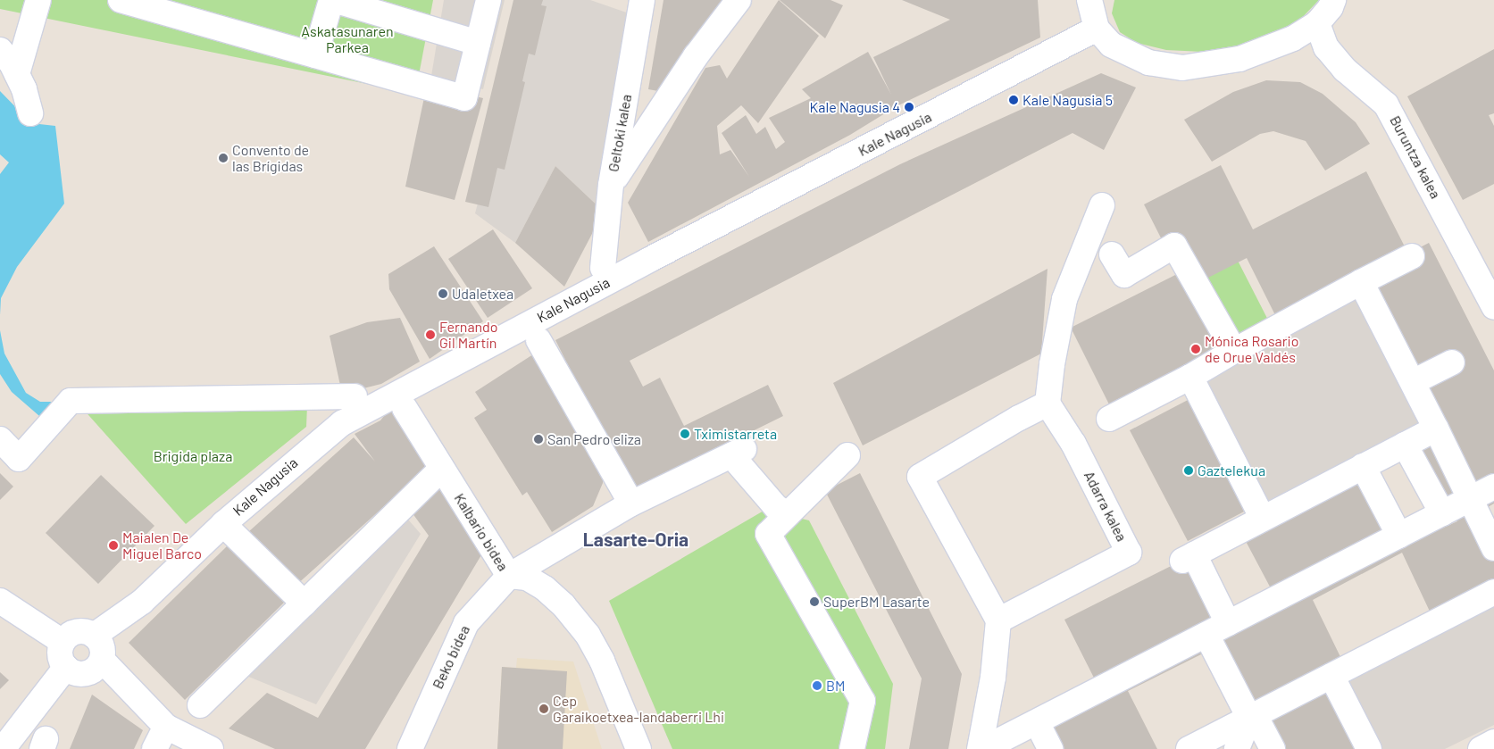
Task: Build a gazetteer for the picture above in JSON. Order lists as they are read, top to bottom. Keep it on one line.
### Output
{"streets":{"street":["Geltoki kalea","Kale Nagusia","Buruntza kalea","Adarra kalea","Kalbario bidea","Beko bidea"]},"crossings":[["Kalbario bidea","Beko bidea"]],"districts":["Lasarte-Oria"],"parks":["Askatasunaren Parkea","Brigida plaza"],"places":["Kale Nagusia 5","Kale Nagusia 4","Convento de las Brígidas","Udaletxea","Fernando Gil Martín","Mónica Rosario de Orue Valdés","Tximistarreta","San Pedro eliza","Gaztelekua","Maialen De Miguel Barco","SuperBM Lasarte","BM","Cep Garaikoetxea-landaberri Lhi"]}
